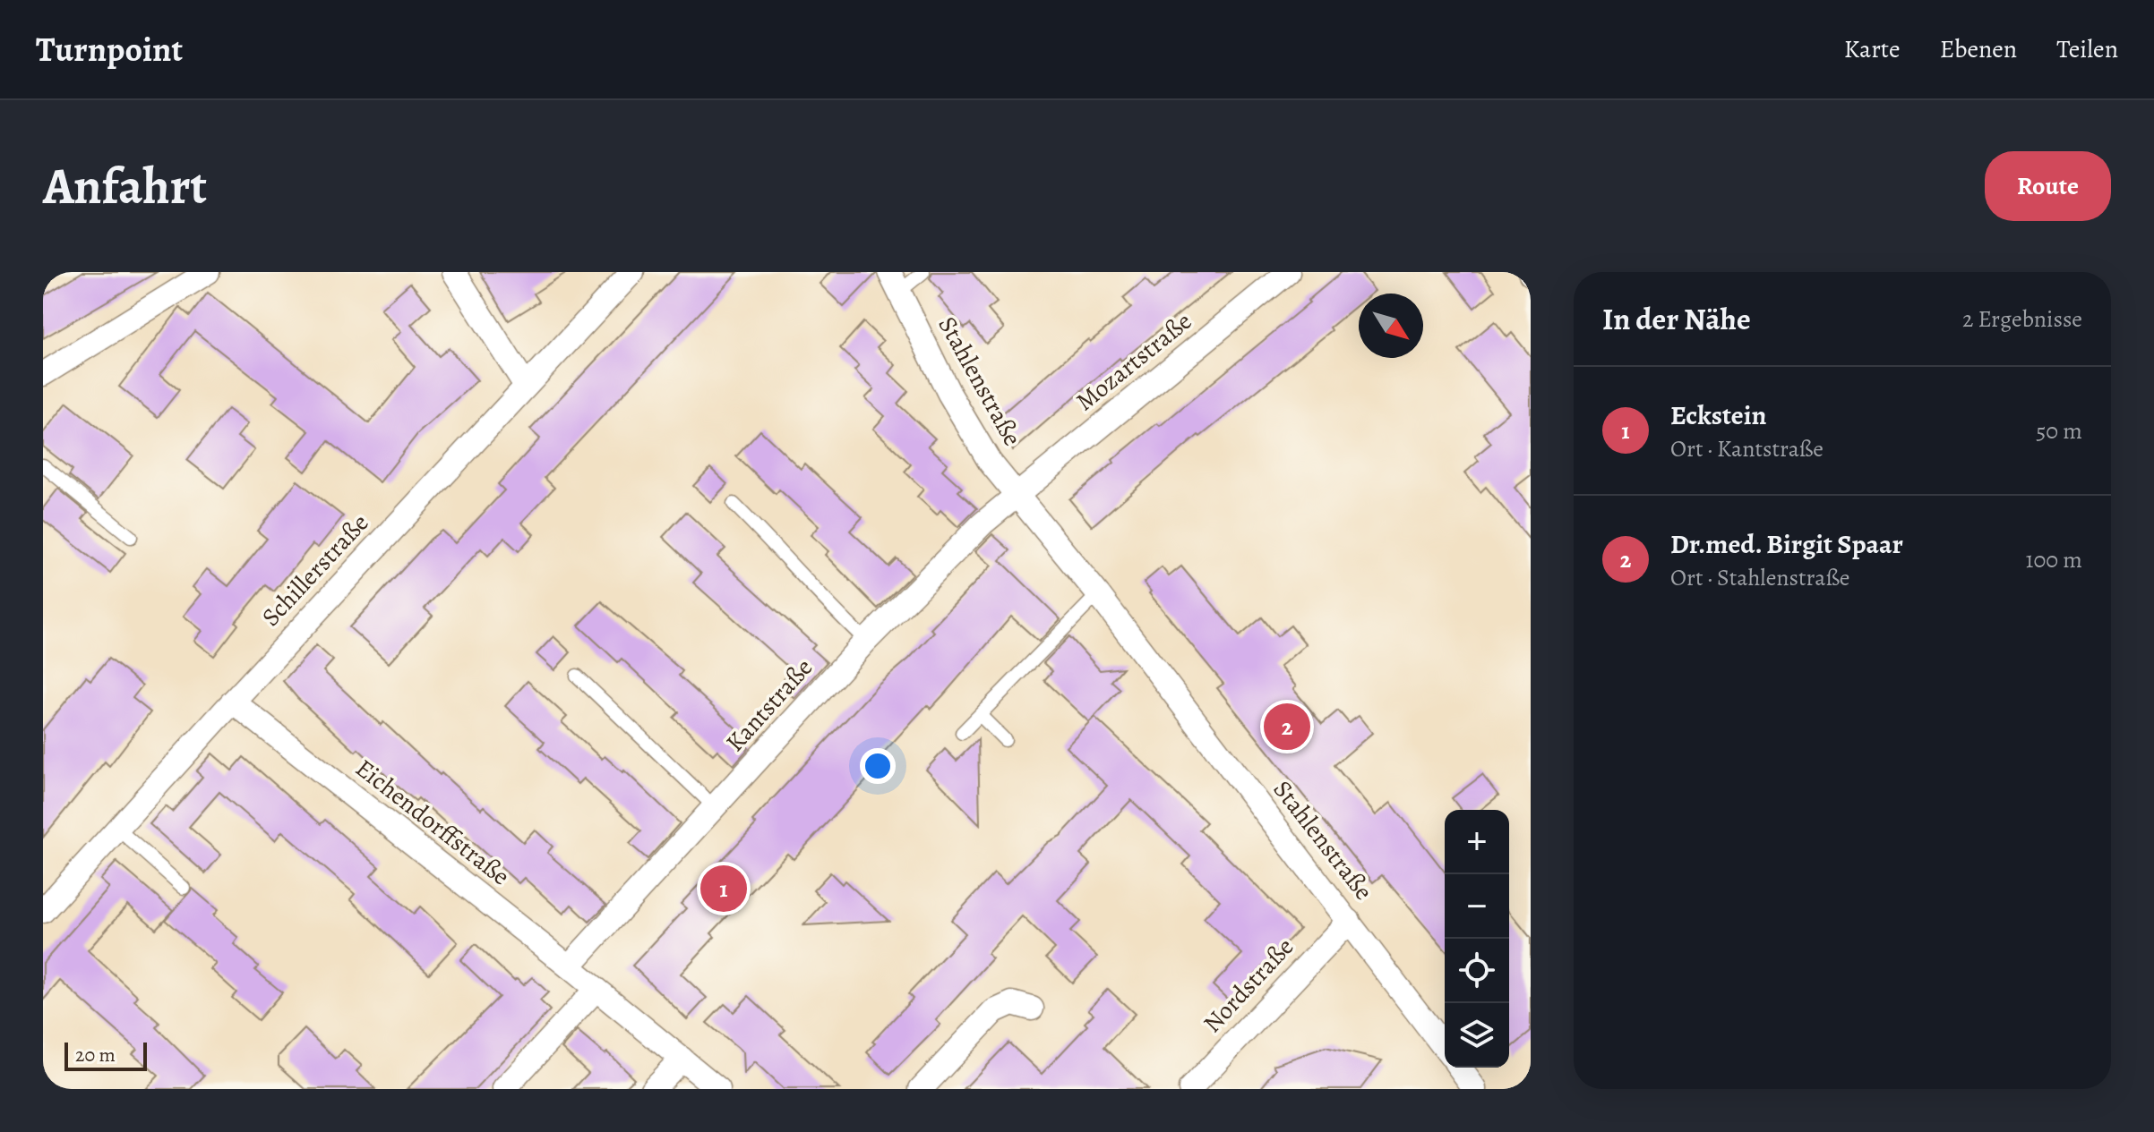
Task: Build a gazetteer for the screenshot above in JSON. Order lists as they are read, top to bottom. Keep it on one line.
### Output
{"streets":{"street":["Mozartstraße","Stahlenstraße","Schillerstraße","Kantstraße","Eichendorffstraße","Nordstraße"]},"crossings":[["Mozartstraße","Stahlenstraße"],["Mozartstraße","Kantstraße"],["Stahlenstraße","Kantstraße"],["Stahlenstraße","Nordstraße"],["Schillerstraße","Eichendorffstraße"],["Kantstraße","Eichendorffstraße"]],"scale_bar":"20 m","north":"bottom right","page":{"header":"Turnpoint","nav":["Karte","Ebenen","Teilen"],"buttons":"Route","title":"Anfahrt","heading":["In der Nähe","2 Ergebnisse"],"list":[{"mark":"1","name":"Eckstein","note":"Ort · Kantstraße","value":"50 m"},{"mark":"2","name":"Dr.med. Birgit Spaar","note":"Ort · Stahlenstraße","value":"100 m"}],"pins":["2","1"],"map_buttons":["+","−"],"scale":"20 m"}}
